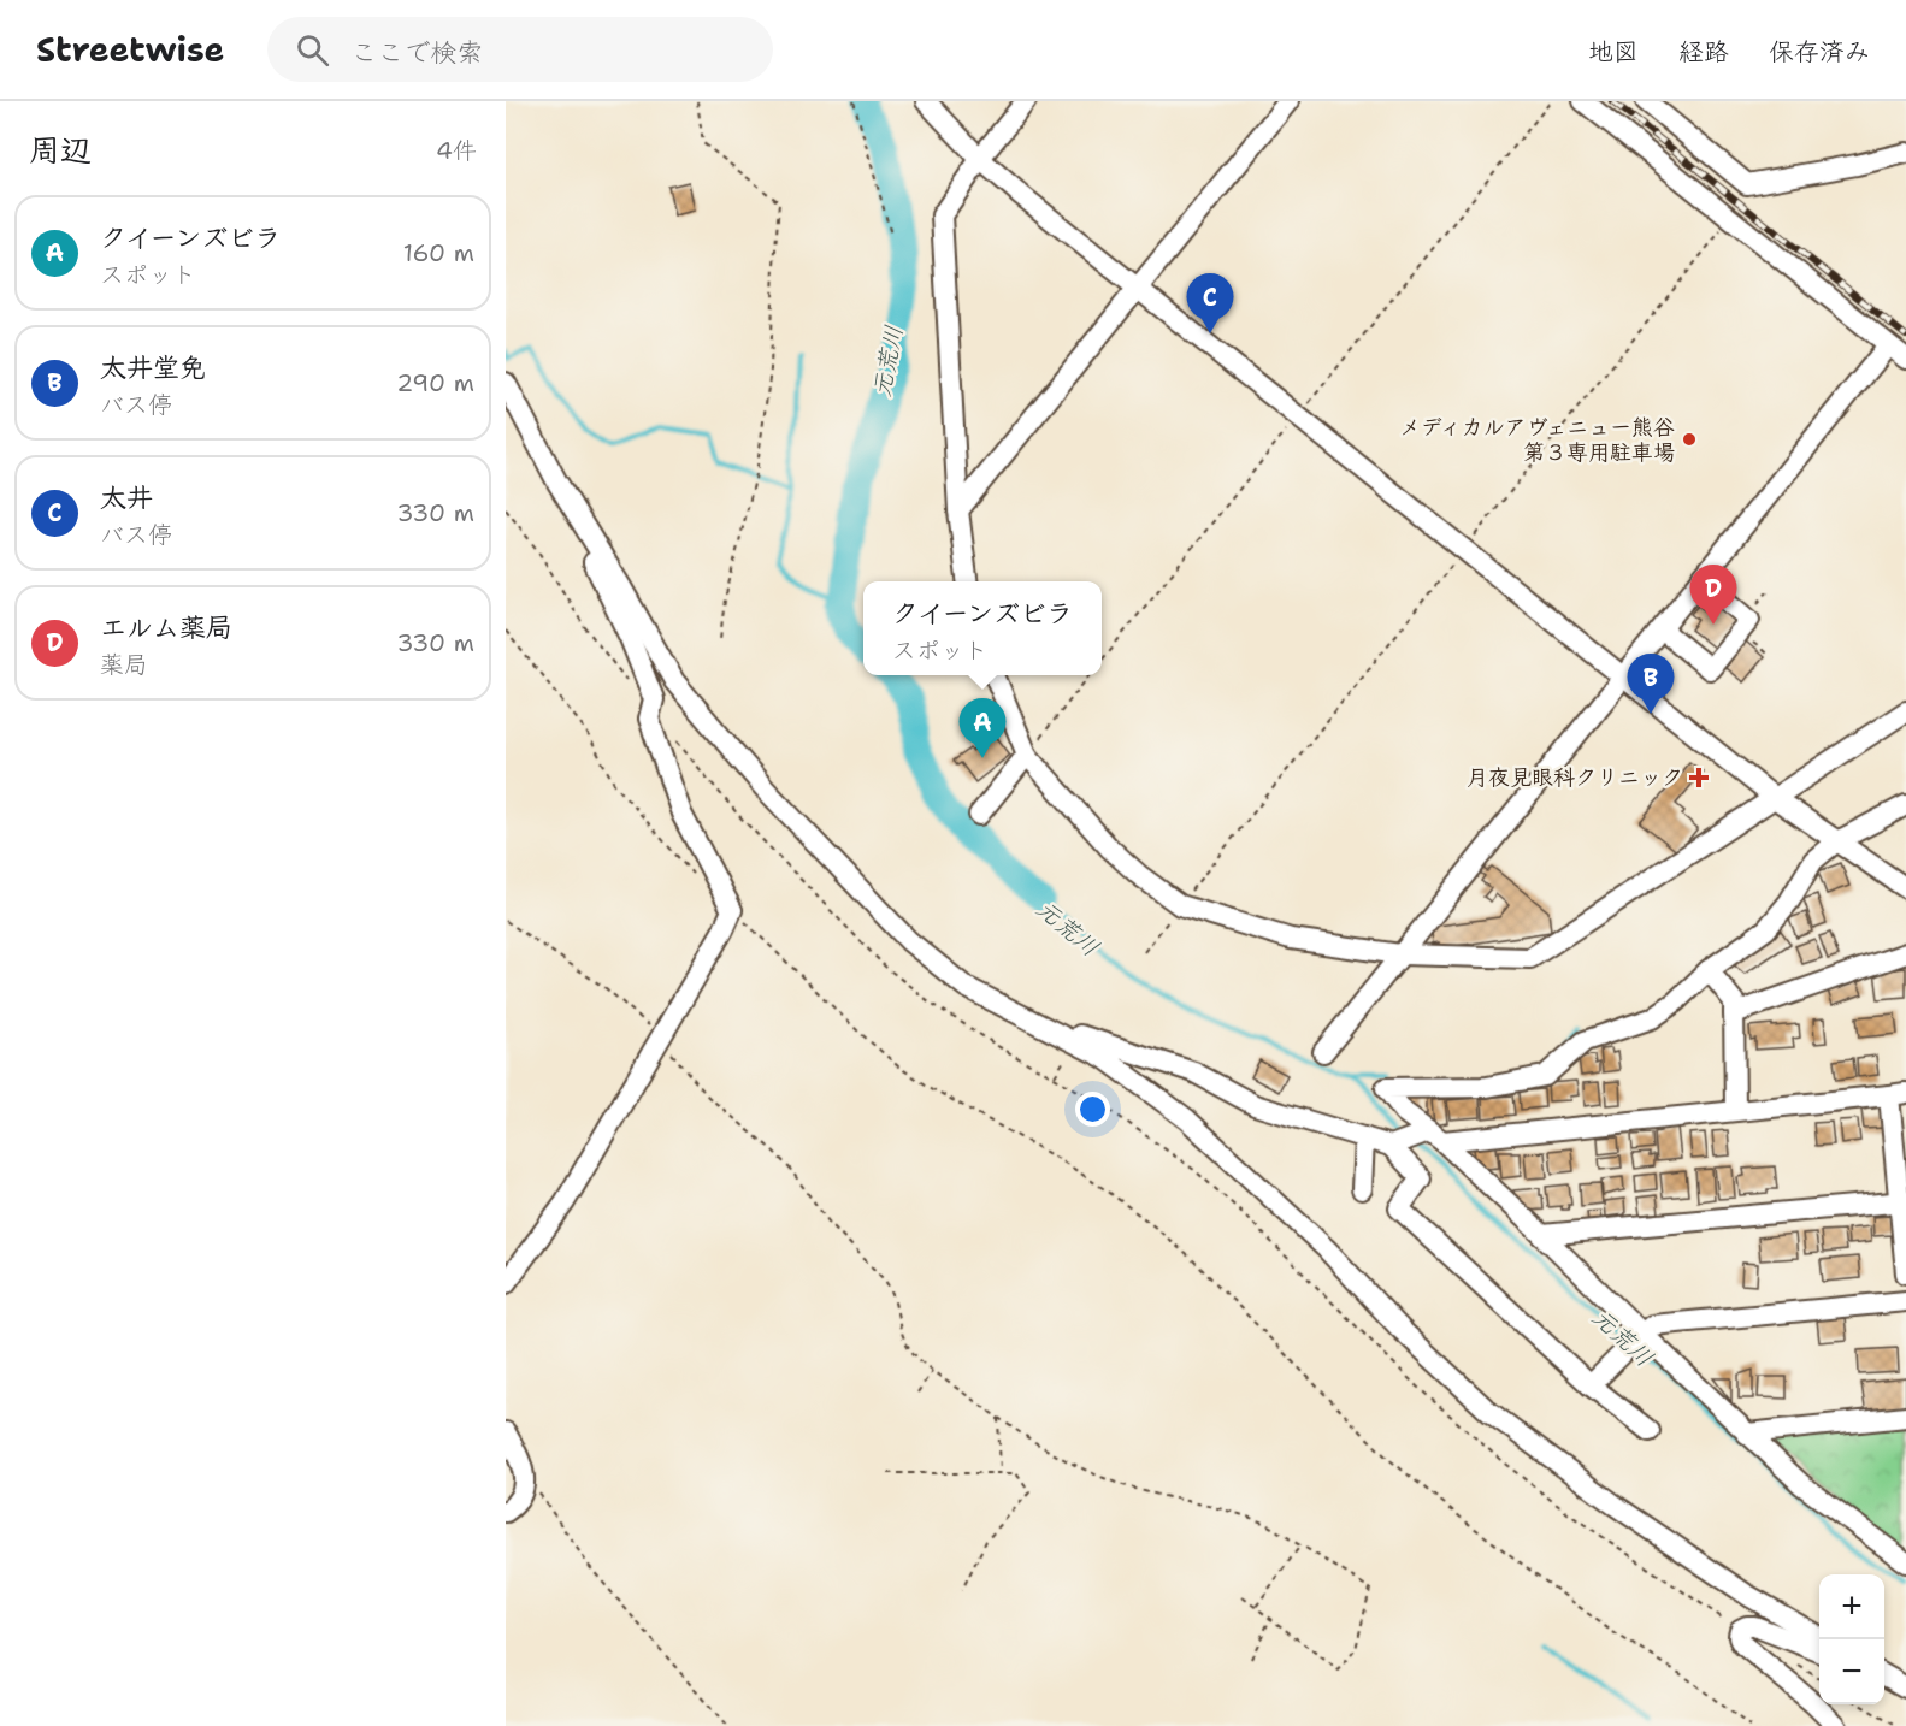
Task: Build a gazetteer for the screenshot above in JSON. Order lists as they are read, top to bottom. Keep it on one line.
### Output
{"water":["元荒川"],"places":{"other":["メディカルアヴェニュー熊谷 第３専用駐車場"],"health":["月夜見眼科クリニック"]},"page":{"header":"Streetwise","search":"ここで検索","nav":["地図","経路","保存済み"],"heading":["周辺","4件"],"list":[{"mark":"A","name":"クイーンズビラ","note":"スポット","value":"160 m"},{"mark":"B","name":"太井堂免","note":"バス停","value":"290 m"},{"mark":"C","name":"太井","note":"バス停","value":"330 m"},{"mark":"D","name":"エルム薬局","note":"薬局","value":"330 m"}],"pins":["C","D","B","A"],"popup":["クイーンズビラ","スポット"],"map_buttons":["+","−"]}}
